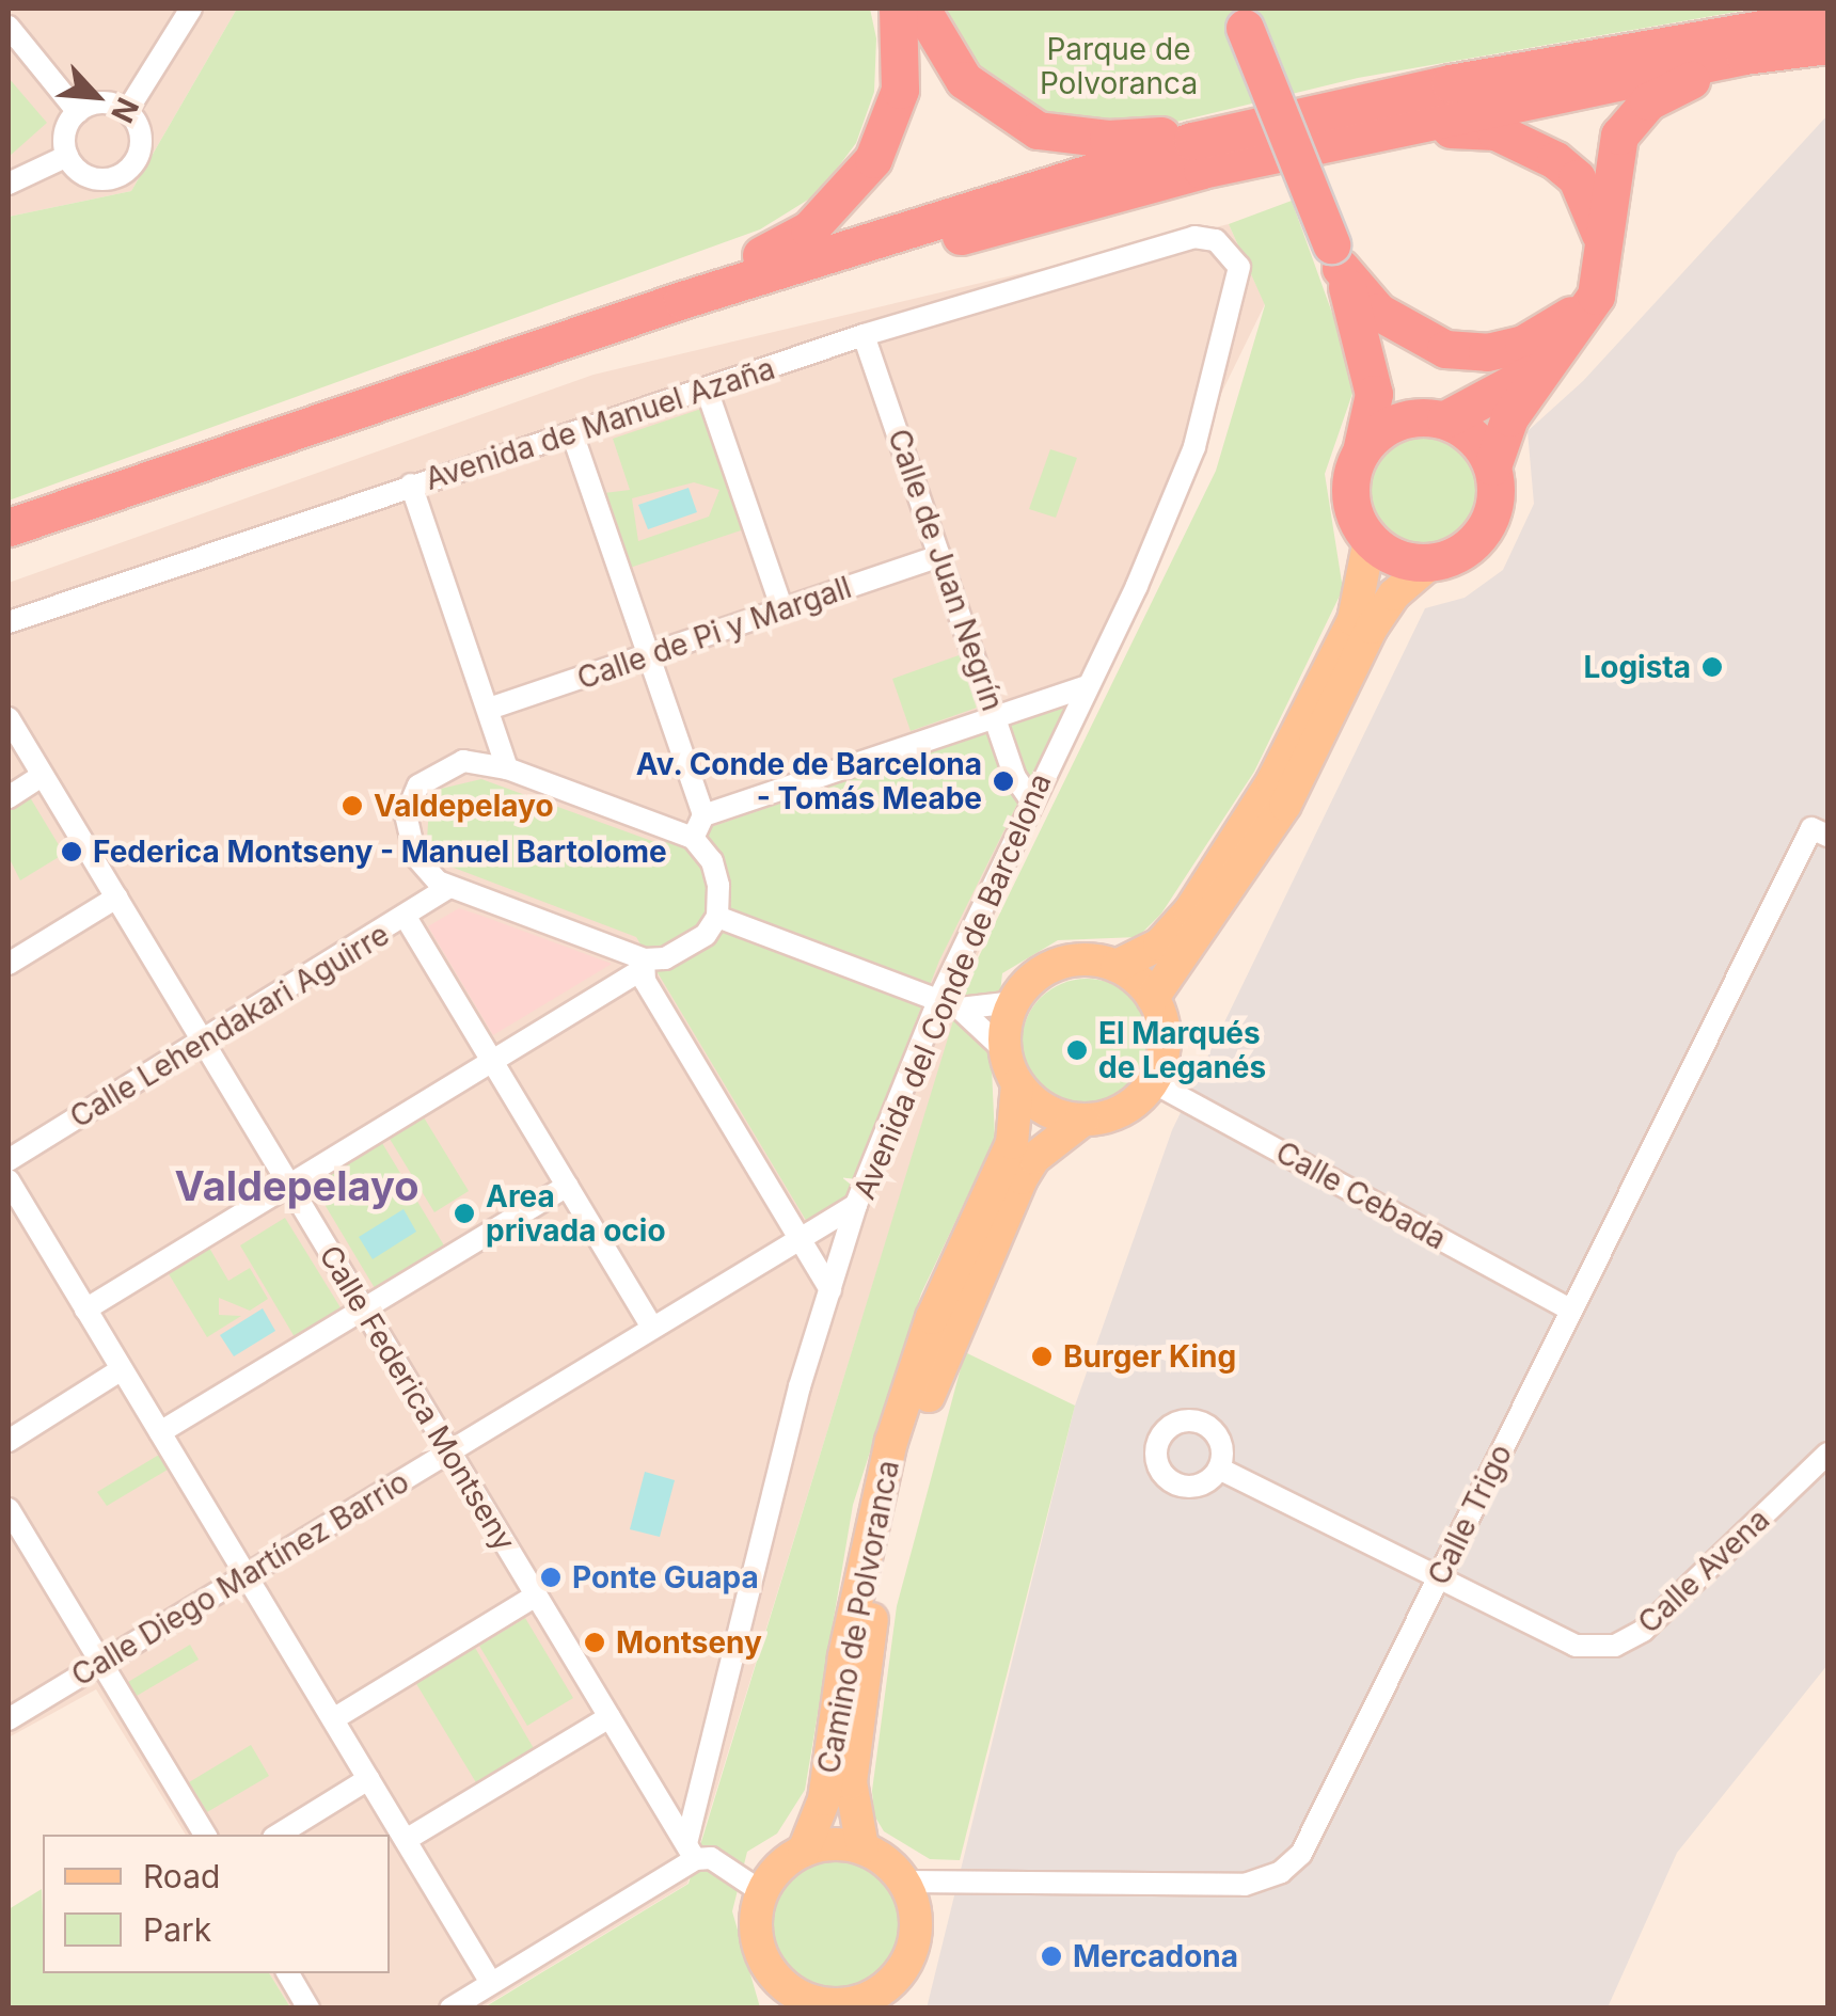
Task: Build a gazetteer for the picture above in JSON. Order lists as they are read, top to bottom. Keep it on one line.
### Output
{"streets":{"main road":["Camino de Polvoranca"],"street":["Avenida de Manuel Azaña","Calle de Juan Negrín","Calle de Pi y Margall","Avenida del Conde de Barcelona","Calle Lehendakari Aguirre","Calle Cebada","Calle Federica Montseny","Calle Trigo","Calle Avena","Calle Diego Martínez Barrio"]},"crossings":[["Avenida de Manuel Azaña","Calle de Juan Negrín"],["Avenida de Manuel Azaña","Avenida del Conde de Barcelona"],["Calle de Juan Negrín","Calle de Pi y Margall"],["Calle de Juan Negrín","Avenida del Conde de Barcelona"],["Avenida del Conde de Barcelona","Calle Federica Montseny"],["Avenida del Conde de Barcelona","Calle Diego Martínez Barrio"],["Calle Lehendakari Aguirre","Calle Federica Montseny"],["Calle Cebada","Calle Trigo"],["Calle Cebada","Camino de Polvoranca"],["Calle Federica Montseny","Calle Diego Martínez Barrio"],["Calle Trigo","Calle Avena"],["Calle Trigo","Camino de Polvoranca"]],"districts":["Valdepelayo"],"parks":["Parque de Polvoranca"],"places":["Logista","Av. Conde de Barcelona - Tomás Meabe","Valdepelayo","Federica Montseny - Manuel Bartolome","El Marqués de Leganés","Area privada ocio","Burger King","Ponte Guapa","Montseny","Mercadona"],"legend":["Road","Park"],"north":"bottom right"}
